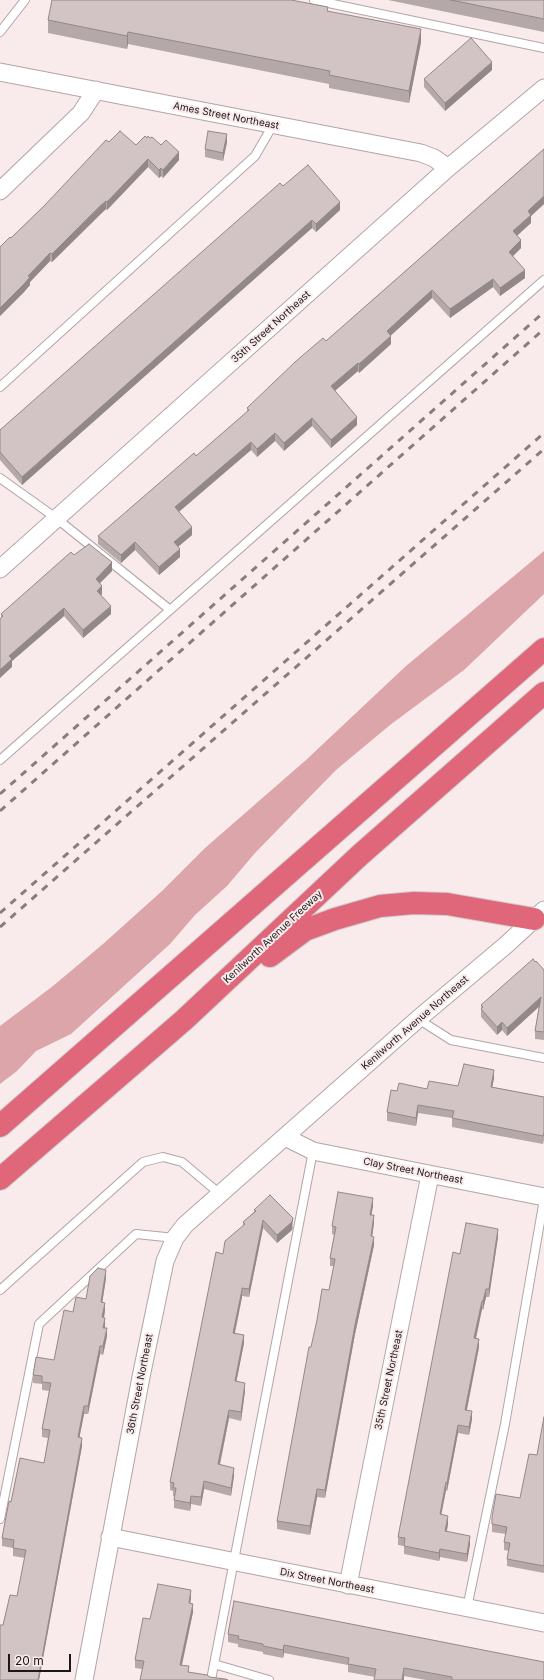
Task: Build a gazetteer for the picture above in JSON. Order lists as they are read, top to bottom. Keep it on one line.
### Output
{"streets":{"highway":["Kenilworth Avenue Freeway"],"street":["Ames Street Northeast","35th Street Northeast","Kenilworth Avenue Northeast","Clay Street Northeast","36th Street Northeast","Dix Street Northeast"]},"crossings":[["Ames Street Northeast","35th Street Northeast"],["35th Street Northeast","Clay Street Northeast"],["35th Street Northeast","Dix Street Northeast"],["Kenilworth Avenue Northeast","Clay Street Northeast"],["Kenilworth Avenue Northeast","36th Street Northeast"],["Clay Street Northeast","36th Street Northeast"],["36th Street Northeast","Dix Street Northeast"]],"scale_bar":"20 m"}
